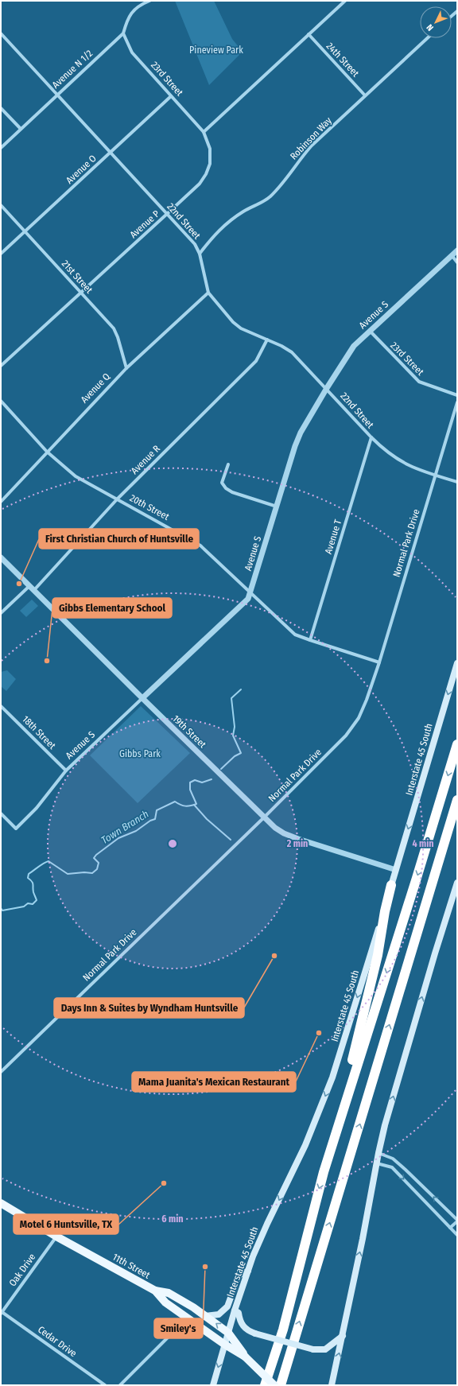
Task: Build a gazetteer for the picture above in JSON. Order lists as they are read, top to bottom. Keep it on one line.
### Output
{"streets":{"main road":["Interstate 45 South","11th Street"],"street":["24th Street","Avenue N 1/2","23rd Street","Robinson Way","Avenue O","22nd Street","Avenue P","21st Street","Avenue S","Avenue Q","Avenue R","20th Street","Avenue T","Normal Park Drive","19th Street","18th Street","Oak Drive","Cedar Drive"]},"crossings":[["24th Street","Robinson Way"],["Avenue N 1/2","23rd Street"],["Avenue N 1/2","22nd Street"],["23rd Street","Avenue O"],["23rd Street","Avenue P"],["23rd Street","Avenue S"],["Robinson Way","22nd Street"],["Avenue O","22nd Street"],["Avenue O","21st Street"],["22nd Street","Avenue P"],["22nd Street","Avenue S"],["22nd Street","Avenue Q"],["22nd Street","Avenue R"],["22nd Street","Avenue T"],["22nd Street","Normal Park Drive"],["Avenue P","21st Street"],["21st Street","Avenue Q"],["Avenue S","20th Street"],["Avenue S","19th Street"],["Avenue S","18th Street"],["Avenue Q","20th Street"],["Avenue R","20th Street"],["Avenue R","19th Street"],["20th Street","Avenue T"],["20th Street","Normal Park Drive"],["Normal Park Drive","19th Street"],["19th Street","Interstate 45 South"],["Interstate 45 South","11th Street"],["11th Street","Oak Drive"],["Oak Drive","Cedar Drive"]],"one_way":["Interstate 45 South"],"water":["Town Branch"],"parks":["Pineview Park","Gibbs Park"],"places":["First Christian Church of Huntsville","Gibbs Elementary School","Days Inn & Suites by Wyndham Huntsville","Mama Juanita's Mexican Restaurant","Motel 6 Huntsville, TX","Smiley's"],"north":"bottom left","rings":["2 min","4 min","6 min"]}
